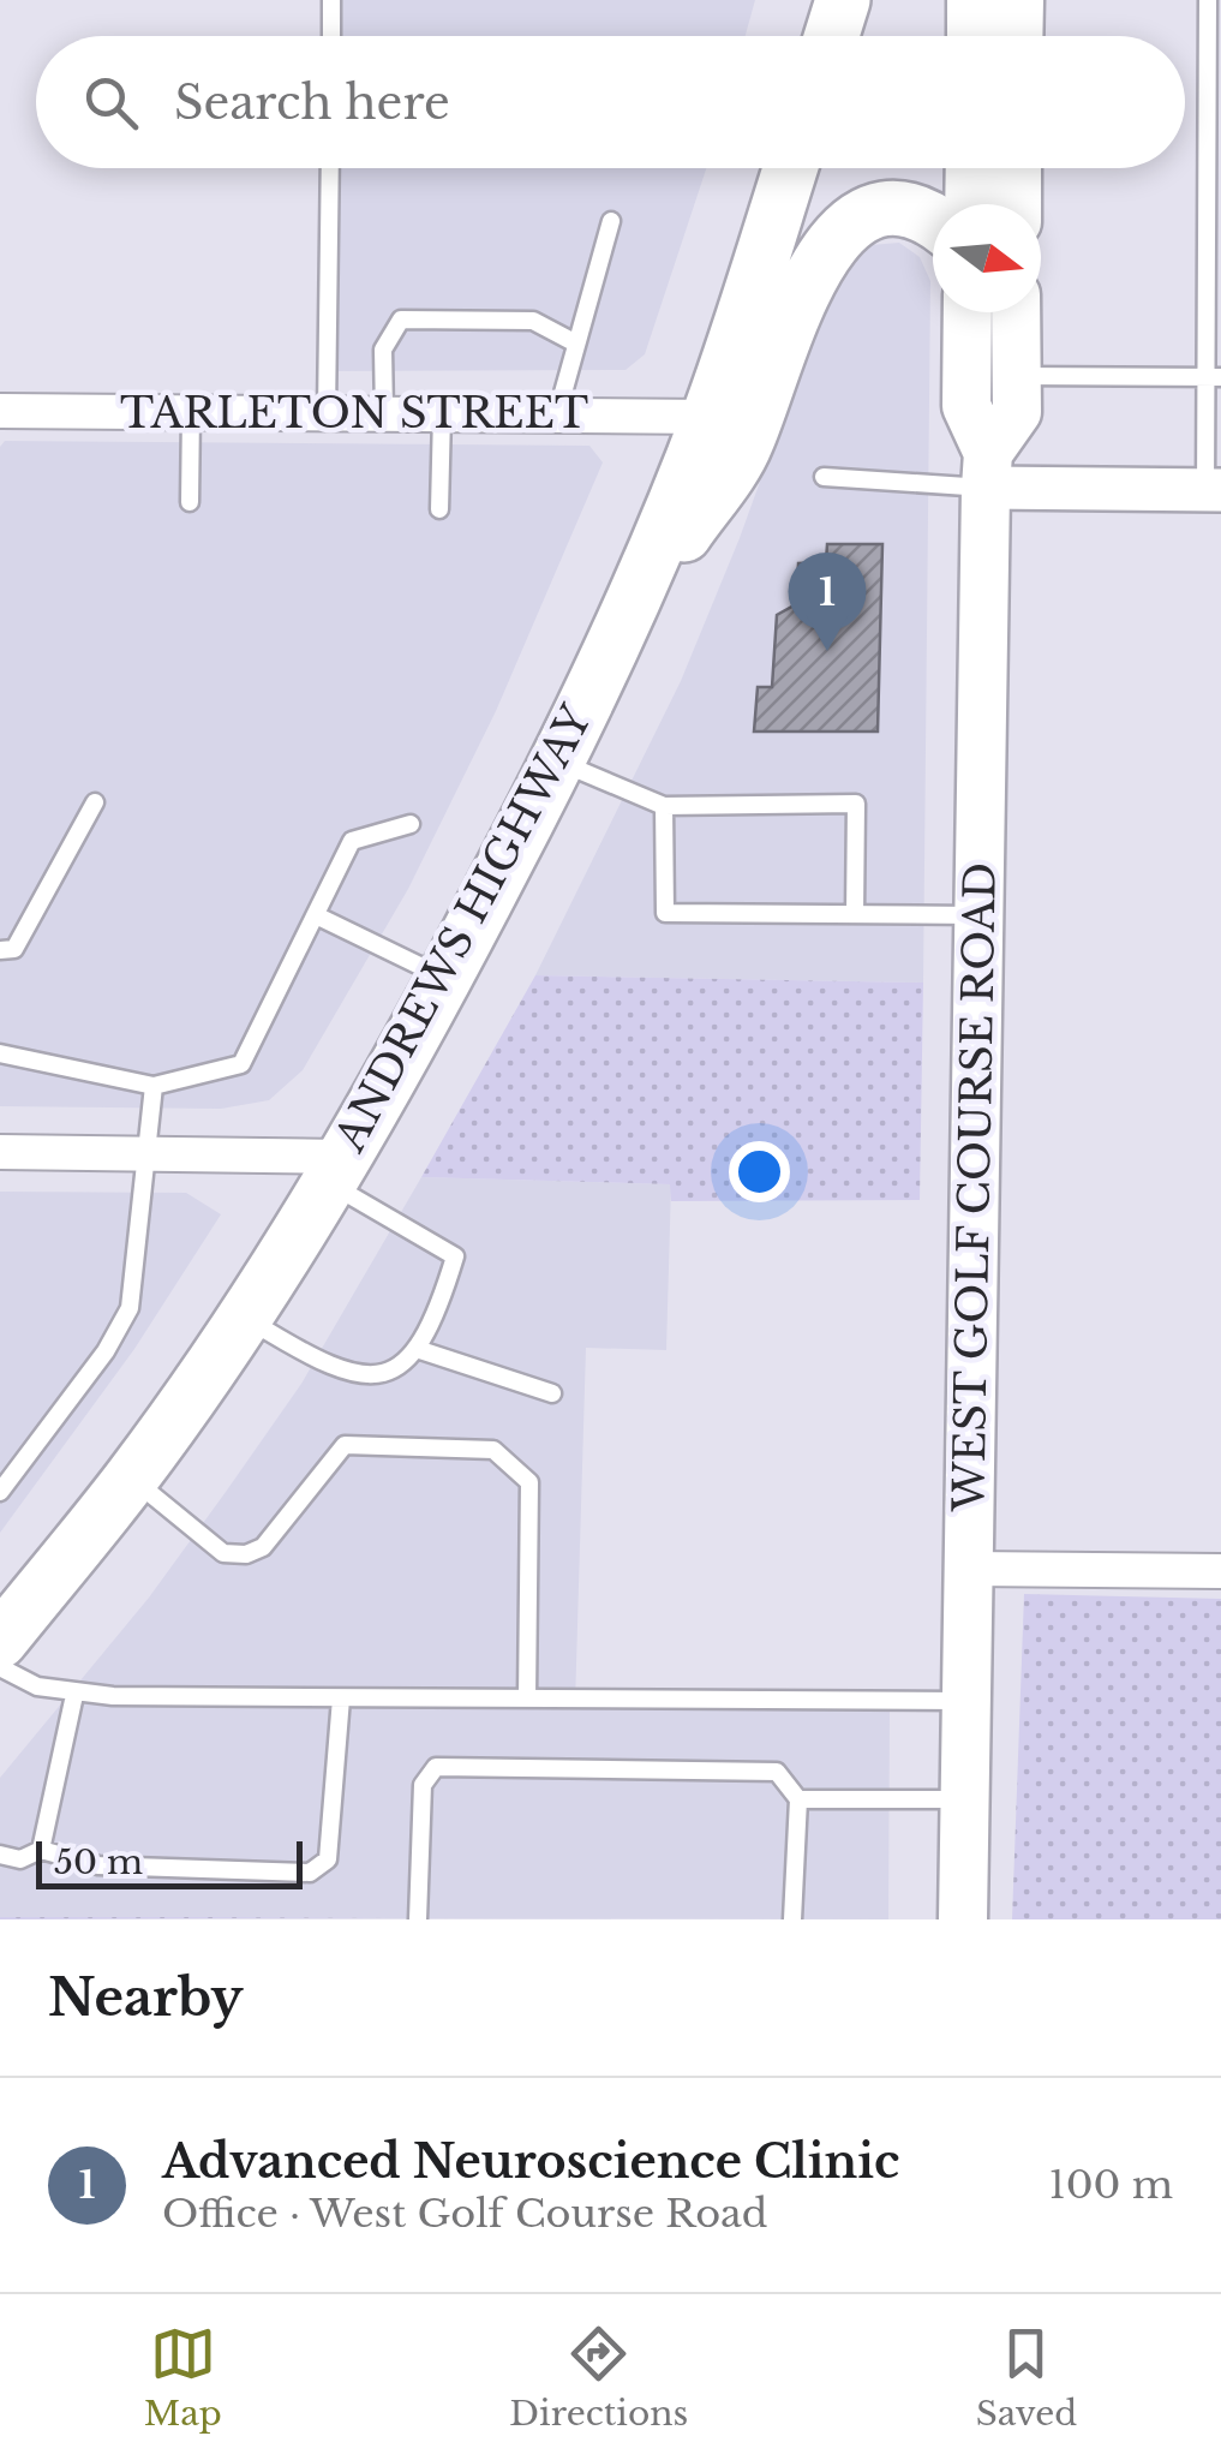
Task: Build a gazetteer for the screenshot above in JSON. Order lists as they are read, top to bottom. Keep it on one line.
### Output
{"streets":{"main road":["ANDREWS HIGHWAY","WEST GOLF COURSE ROAD"],"street":["TARLETON STREET"]},"crossings":[["TARLETON STREET","ANDREWS HIGHWAY"]],"scale_bar":"50 m","north":"right","page":{"search":"Search here","pins":"1","scale":"50 m","heading":"Nearby","list":[{"mark":"1","name":"Advanced Neuroscience Clinic","note":"Office · West Golf Course Road","value":"100 m"}],"nav":["Map","Directions","Saved"]}}
